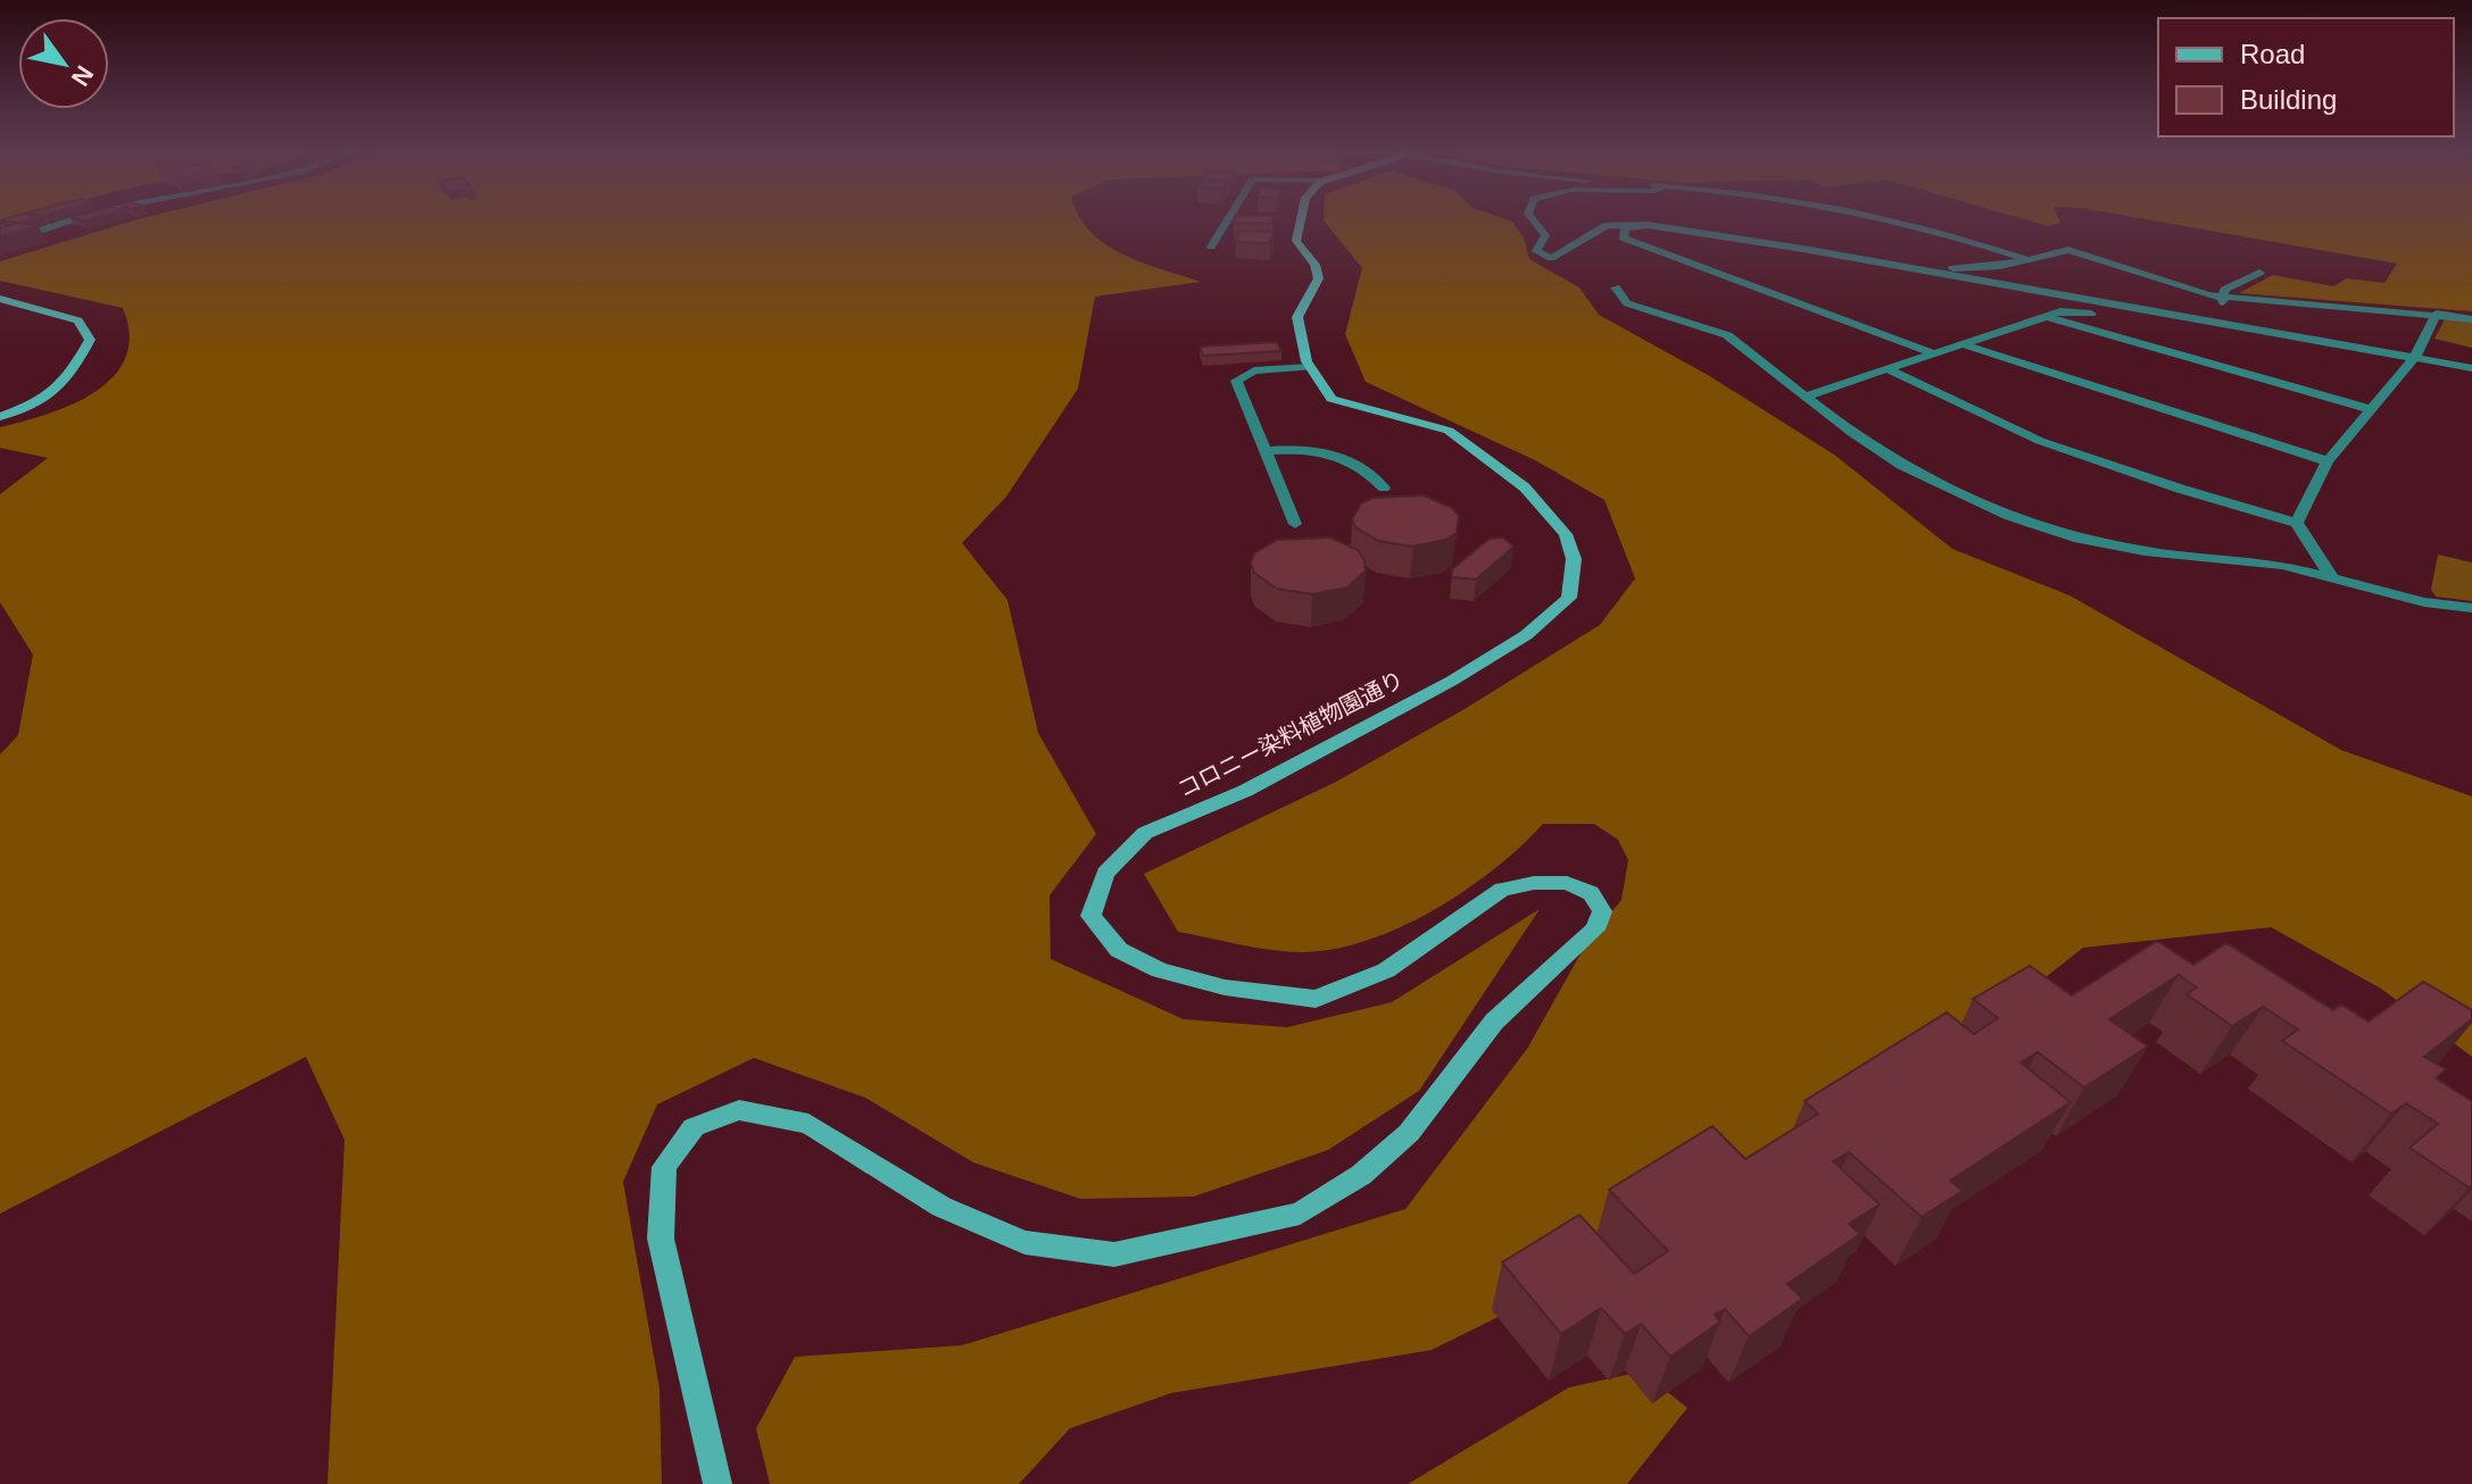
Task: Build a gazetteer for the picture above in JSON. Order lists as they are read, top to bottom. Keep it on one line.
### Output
{"streets":{"street":["コロニー染料植物園通り"]},"legend":["Road","Building"],"north":"bottom right"}
